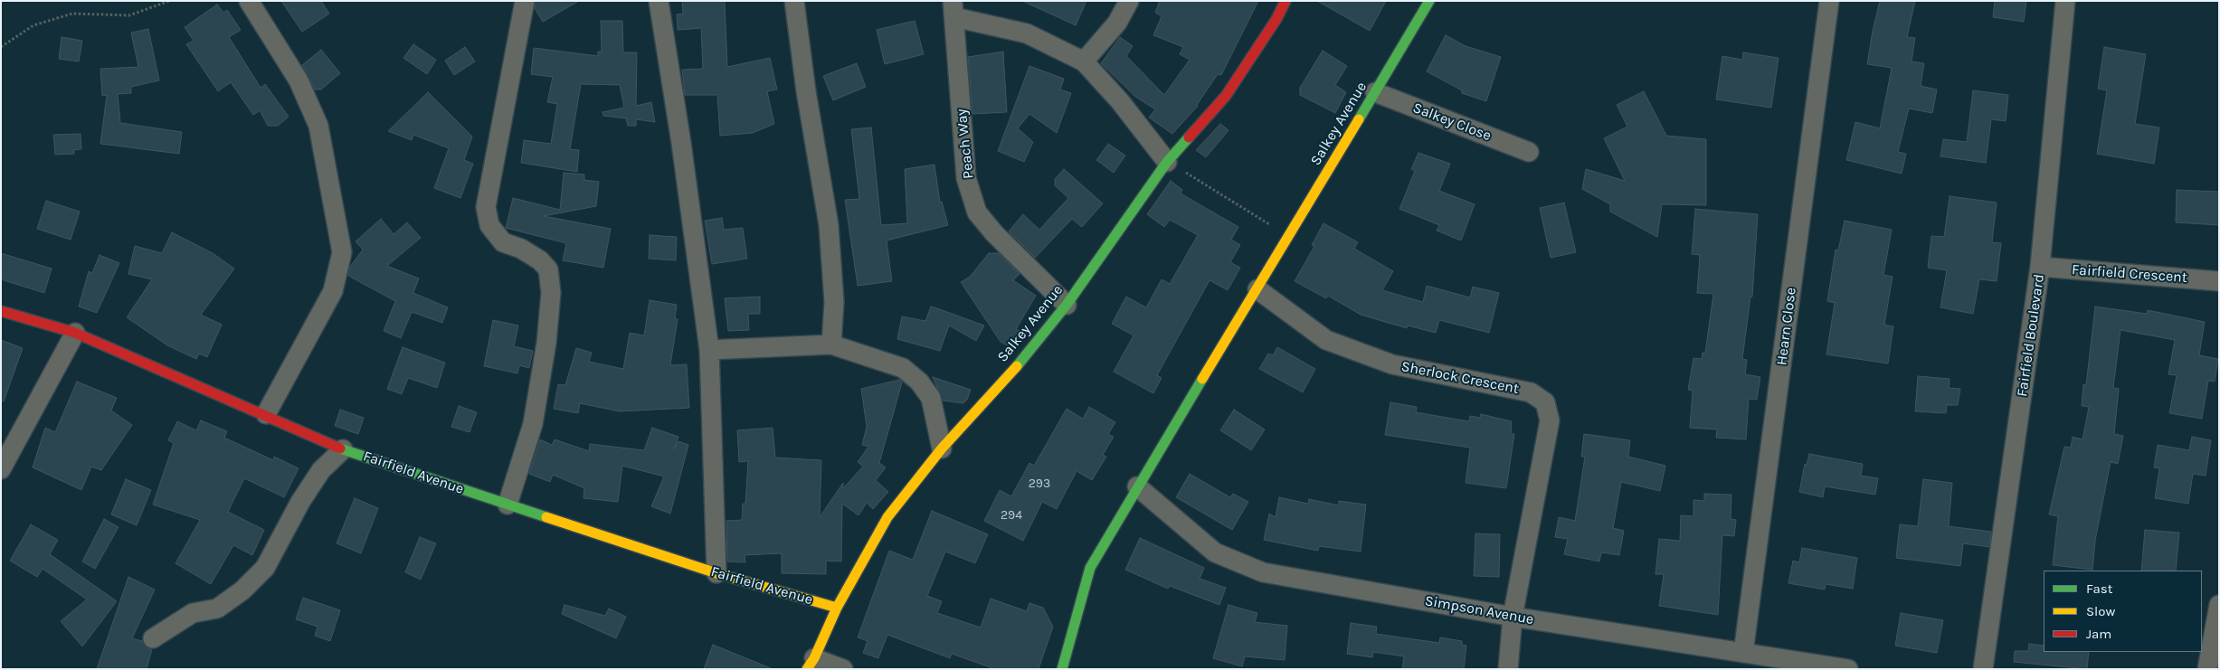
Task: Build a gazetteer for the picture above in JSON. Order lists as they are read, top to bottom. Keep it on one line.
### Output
{"streets":{"street":["Salkey Close","Salkey Avenue","Peach Way","Fairfield Crescent","Hearn Close","Fairfield Boulevard","Sherlock Crescent","Fairfield Avenue","Simpson Avenue"]},"crossings":[["Salkey Close","Salkey Avenue"],["Salkey Avenue","Peach Way"],["Salkey Avenue","Sherlock Crescent"],["Salkey Avenue","Fairfield Avenue"],["Salkey Avenue","Simpson Avenue"],["Fairfield Crescent","Fairfield Boulevard"],["Hearn Close","Simpson Avenue"],["Sherlock Crescent","Simpson Avenue"]],"house_numbers":["293","294"],"legend":["Fast","Slow","Jam"]}
